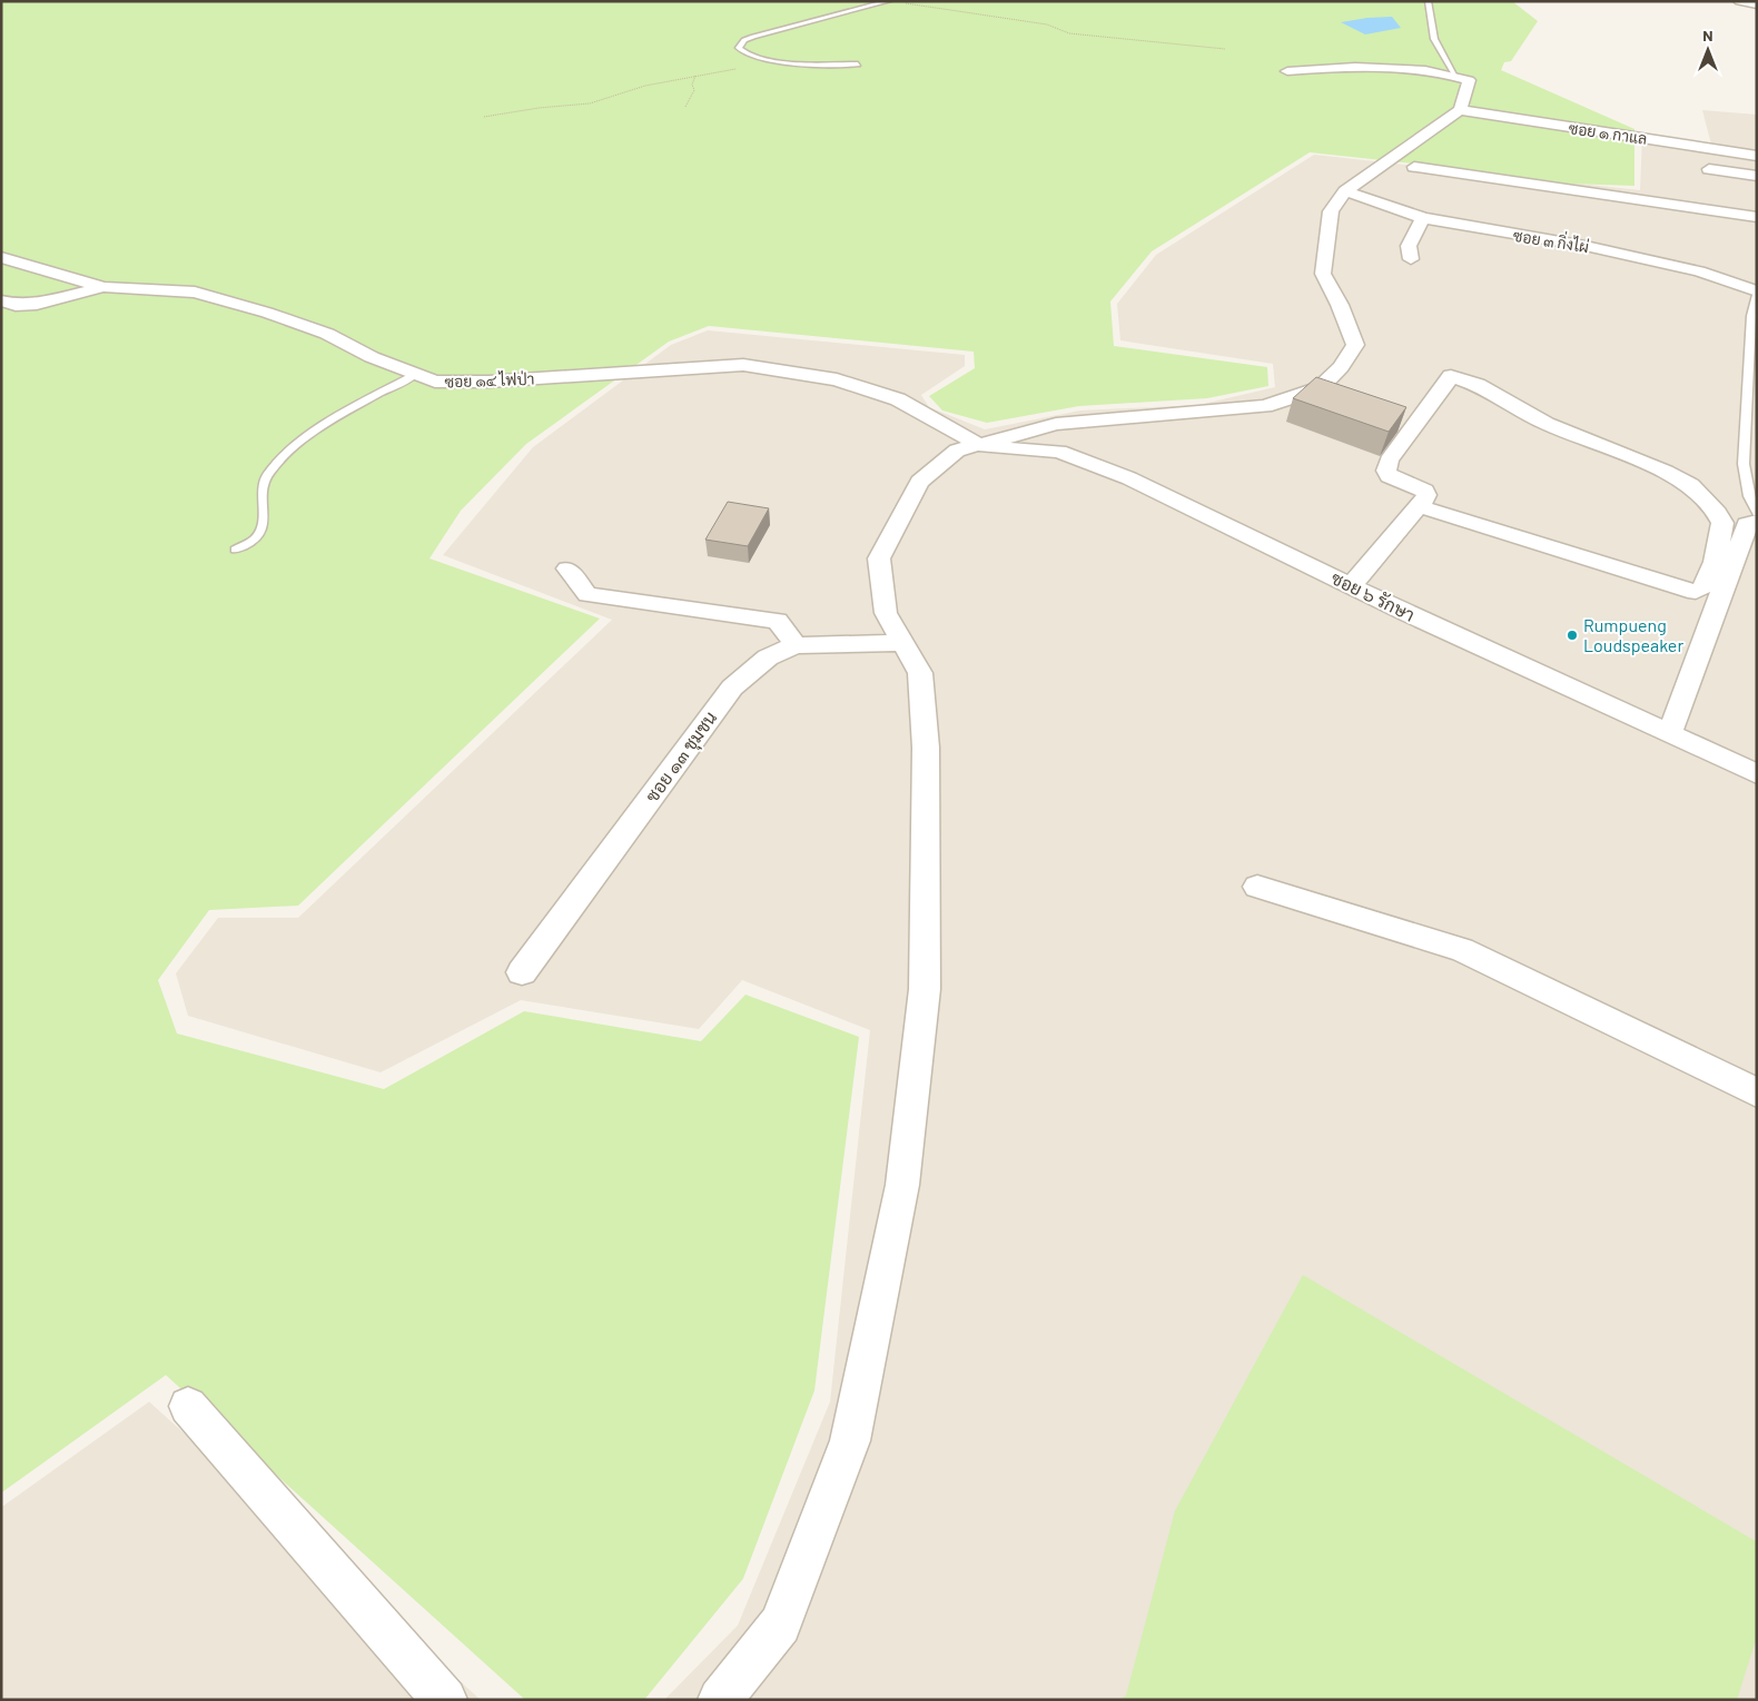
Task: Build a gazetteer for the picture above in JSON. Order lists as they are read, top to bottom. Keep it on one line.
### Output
{"streets":{"street":["ซอย ๑ กาแล","ซอย ๓ กิ่งไผ่","ซอย ๑๔ ไฟป่า","ซอย ๖ รักษา","ซอย ๑๓ ชุมชน"]},"crossings":[["ซอย ๑๔ ไฟป่า","ซอย ๖ รักษา"]],"places":["Rumpueng Loudspeaker"],"north":"top"}
